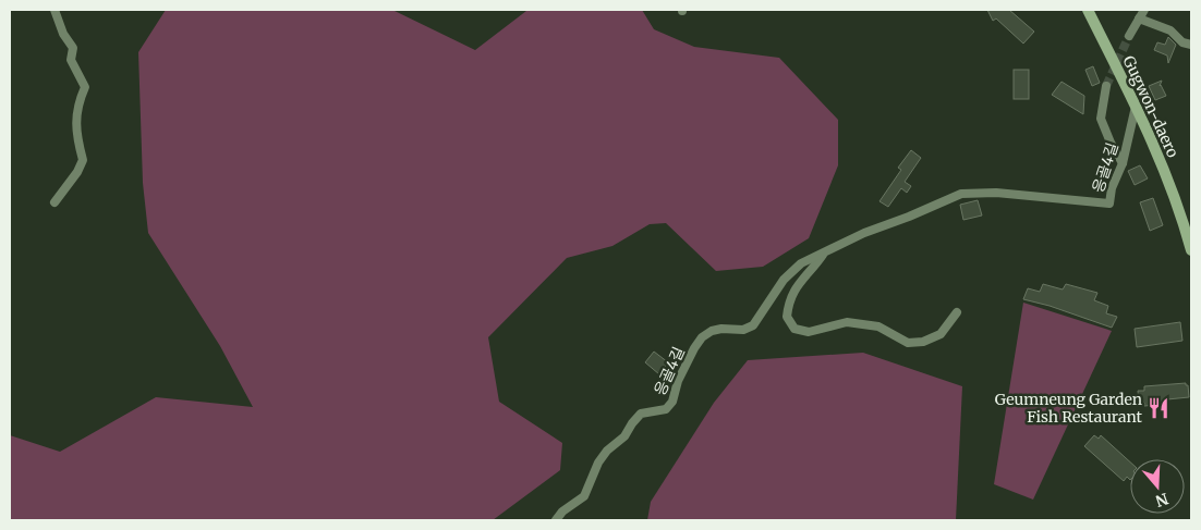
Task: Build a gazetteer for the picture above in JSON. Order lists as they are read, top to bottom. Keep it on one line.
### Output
{"streets":{"street":["Gugwon-daero","응골4길"]},"crossings":[["Gugwon-daero","응골4길"]],"places":{"restaurant":["Geumneung Garden Fish Restaurant"]},"north":"bottom"}
